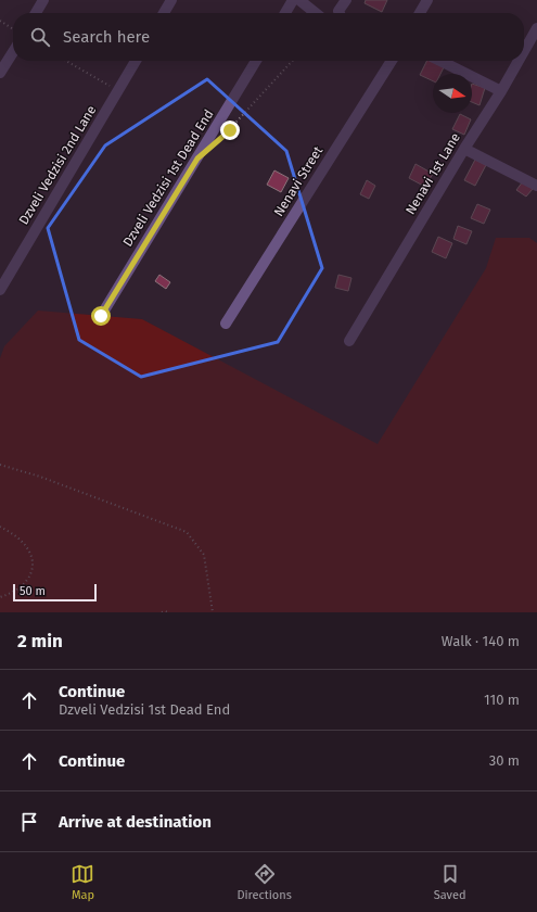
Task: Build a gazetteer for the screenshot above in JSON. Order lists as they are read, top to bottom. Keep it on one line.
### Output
{"streets":{"street":["Dzveli Vedzisi 2nd Lane","Nenavi 1st Lane","Dzveli Vedzisi 1st Dead End","Nenavi Street"]},"scale_bar":"50 m","north":"right","page":{"search":"Search here","scale":"50 m","heading":["2 min","Walk · 140 m"],"list":[["Continue","Dzveli Vedzisi 1st Dead End","110 m"],["Continue","30 m"],"Arrive at destination"],"nav":["Map","Directions","Saved"]}}
